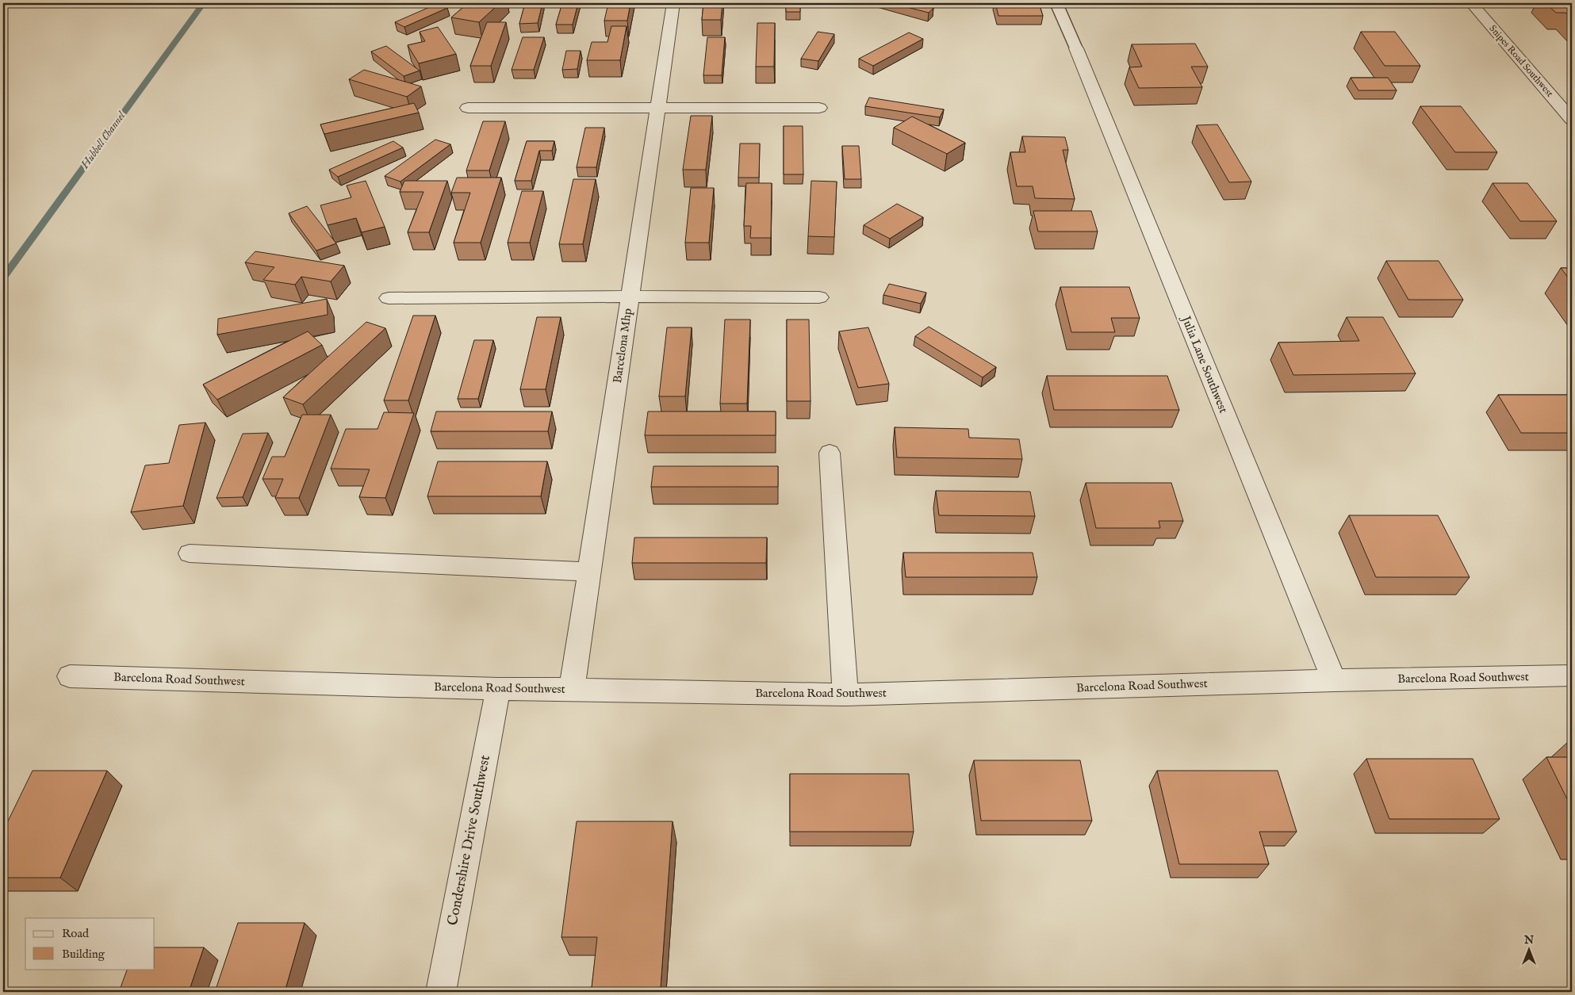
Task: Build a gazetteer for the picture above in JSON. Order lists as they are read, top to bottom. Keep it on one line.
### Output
{"streets":{"street":["Snipes Road Southwest","Barcelona Mhp","Julia Lane Southwest","Barcelona Road Southwest","Condershire Drive Southwest"]},"crossings":[["Barcelona Mhp","Barcelona Road Southwest"],["Julia Lane Southwest","Barcelona Road Southwest"],["Barcelona Road Southwest","Condershire Drive Southwest"]],"water":["Hubbell Channel"],"legend":["Road","Building"],"north":"top"}
